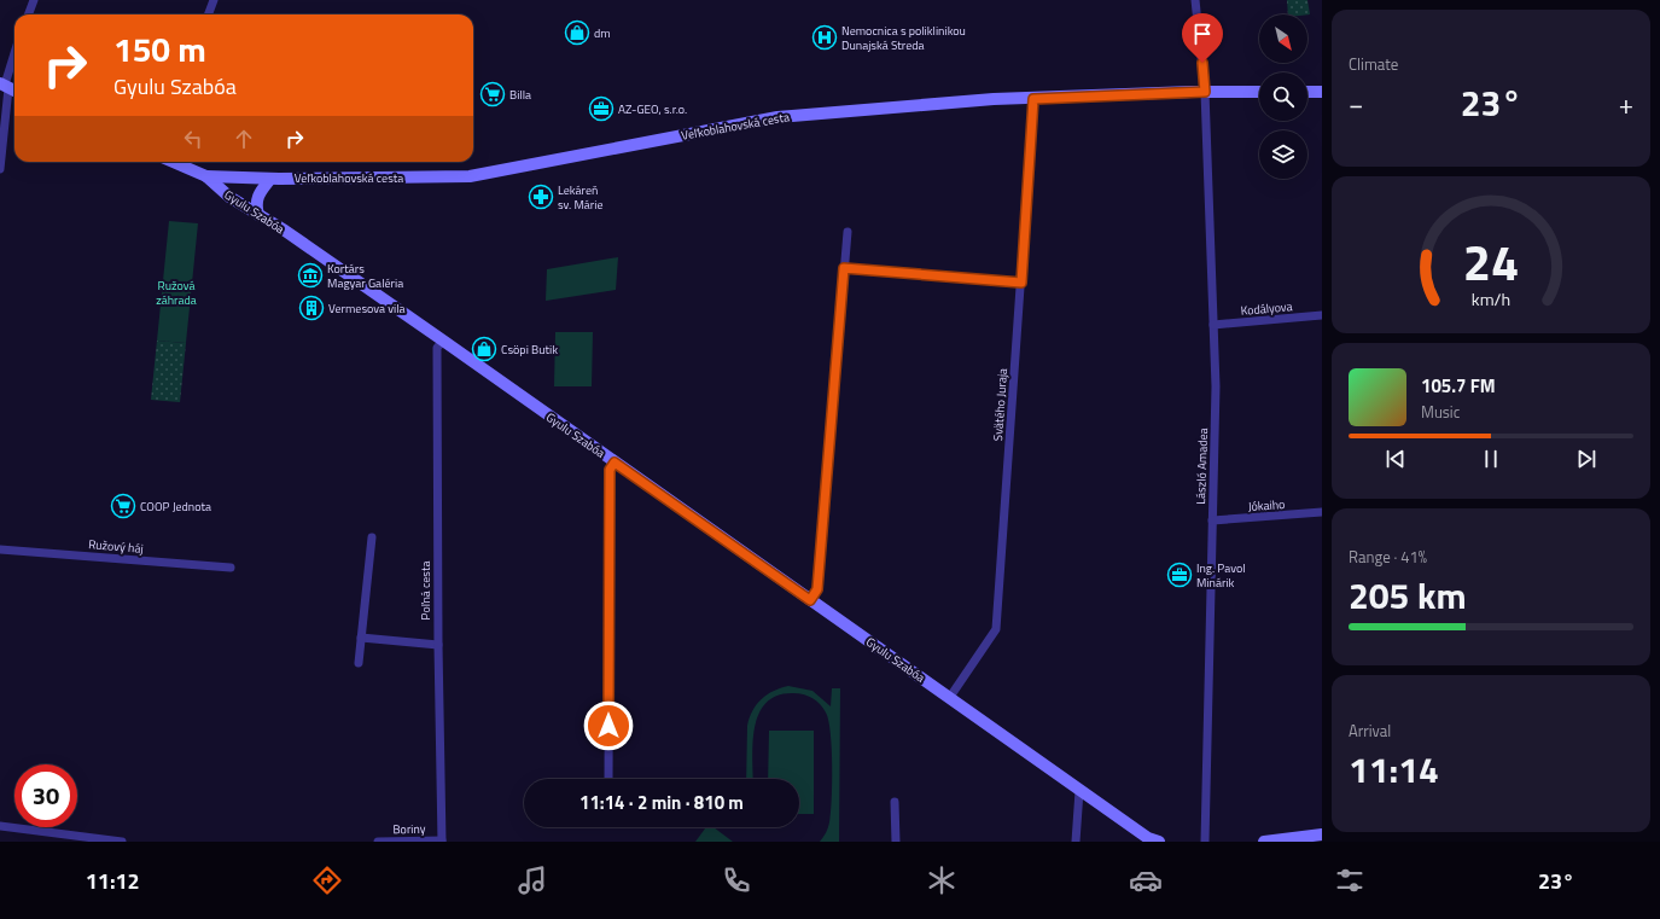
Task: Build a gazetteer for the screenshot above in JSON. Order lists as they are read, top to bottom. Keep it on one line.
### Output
{"streets":{"street":["Veľkoblahovská cesta","Gyulu Szabóa","Kodályova","Svätého Juraja","László Amadea","Jókaiho","Ružový háj","Poľná cesta","Boriny"]},"crossings":[["Veľkoblahovská cesta","Gyulu Szabóa"],["Veľkoblahovská cesta","Svätého Juraja"],["Veľkoblahovská cesta","László Amadea"],["Gyulu Szabóa","Svätého Juraja"],["Gyulu Szabóa","Poľná cesta"],["Kodályova","László Amadea"],["László Amadea","Jókaiho"],["Poľná cesta","Boriny"]],"parks":["Ružová záhrada"],"places":{"shop":["dm","Csöpi Butik"],"hospital":["Nemocnica s poliklinikou Dunajská Streda"],"supermarket":["Billa","COOP Jednota"],"office":["AZ-GEO, s.r.o.","Ing. Pavol Minárik"],"pharmacy":["Lekáreň sv. Márie"],"museum":["Kortárs Magyar Galéria"],"building":["Vermesova vila"]},"north":"bottom right","page":{"tile":["Climate",["Range · 41%","205 km"],["Arrival","11:14"]],"turn":["150 m","Gyulu Szabóa"],"heat":["−","23°","+"],"song":["105.7 FM","Music"],"limit":"30","trip":"11:14 · 2 min · 810 m","tabs":["11:12","23°"],"gauge":["24","km/h"]}}
